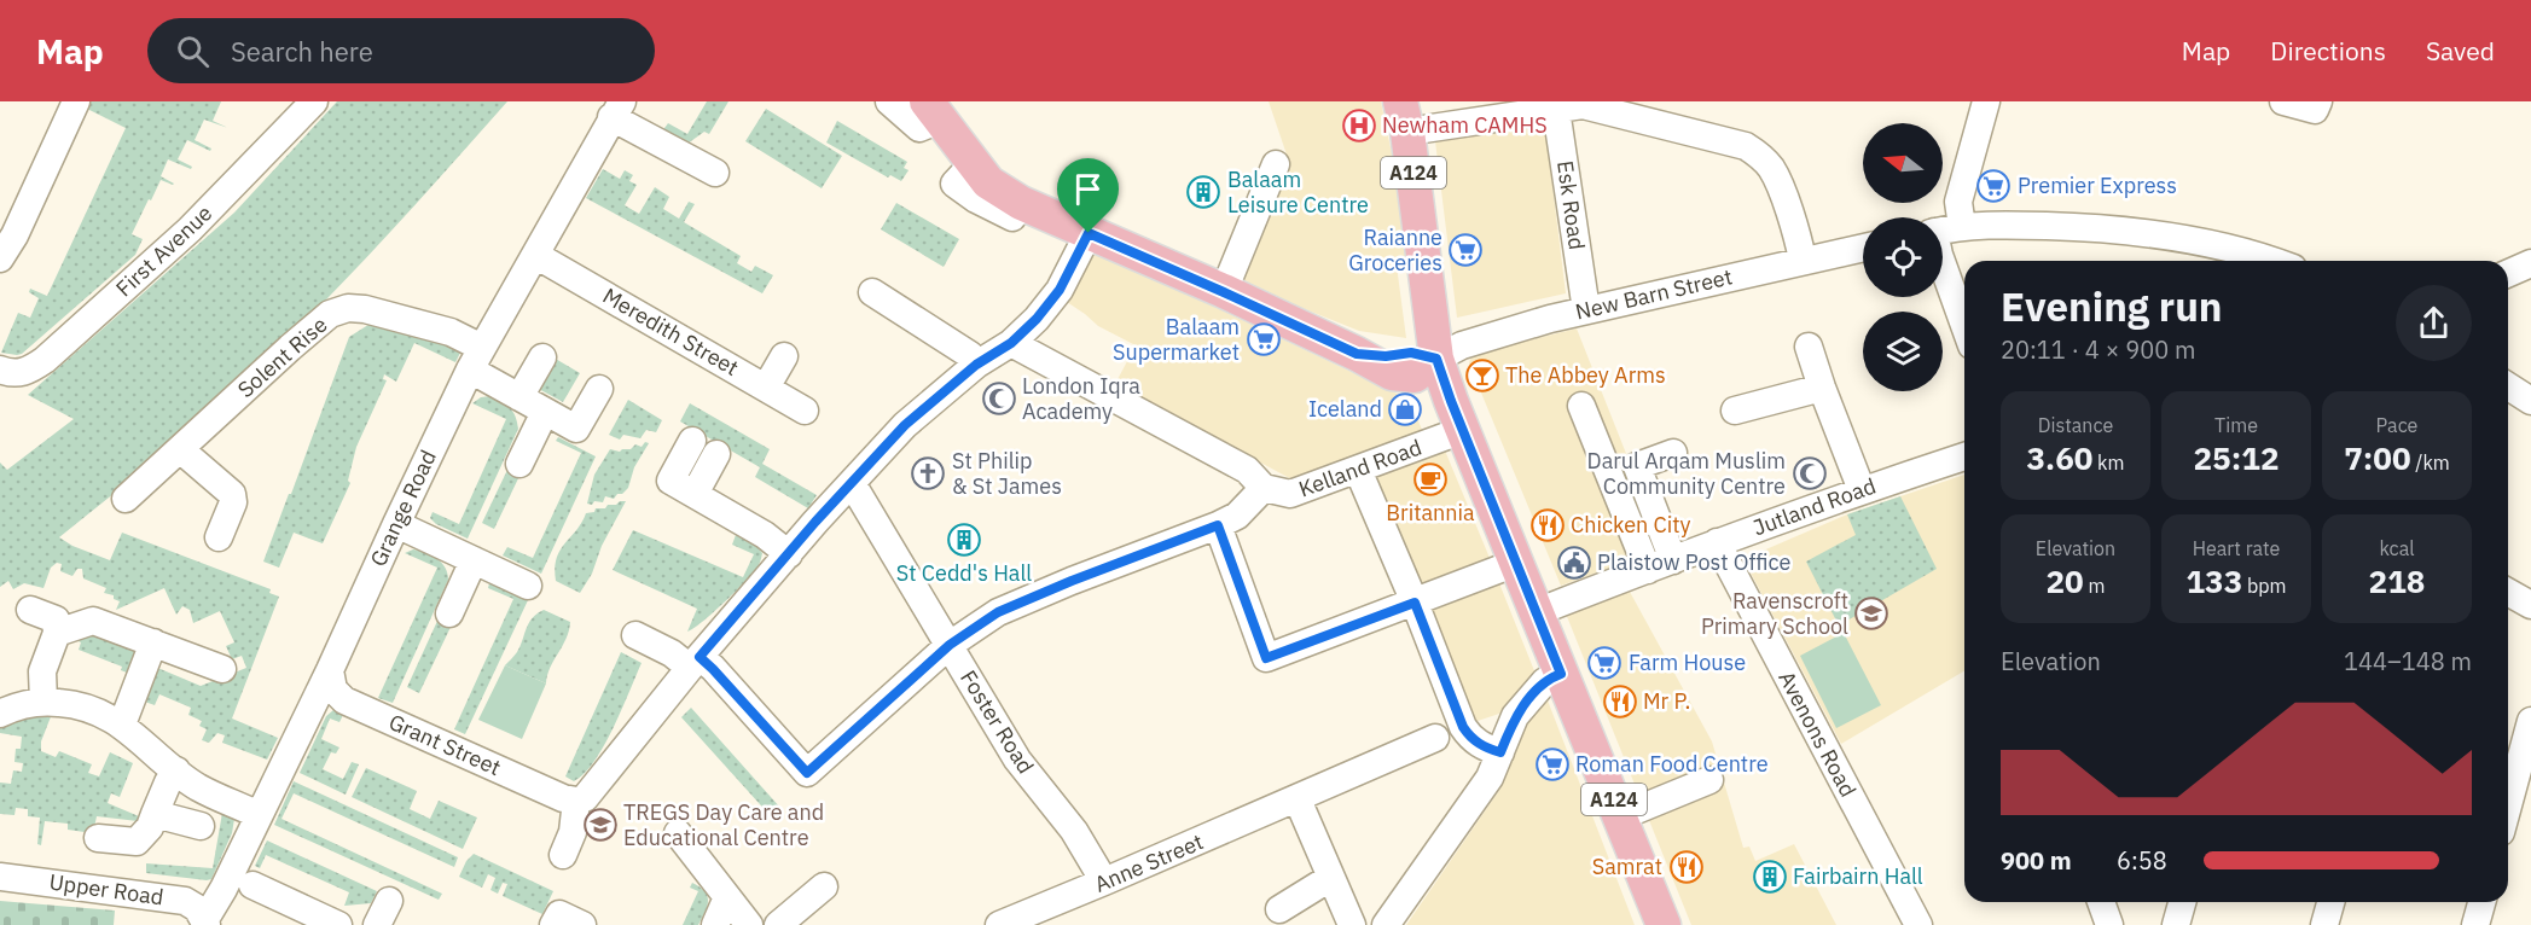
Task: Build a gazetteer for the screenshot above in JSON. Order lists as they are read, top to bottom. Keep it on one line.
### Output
{"streets":{"main road":["A124"],"street":["Esk Road","First Avenue","New Barn Street","Meredith Street","Solent Rise","Kelland Road","Jutland Road","Grange Road","Foster Road","Avenons Road","Grant Street","Anne Street","Upper Road"]},"crossings":[["A124","New Barn Street"],["A124","Kelland Road"],["A124","Jutland Road"],["Esk Road","New Barn Street"],["Meredith Street","Grange Road"],["Solent Rise","Grange Road"],["Jutland Road","Avenons Road"],["Grange Road","Grant Street"],["Grange Road","Upper Road"],["Foster Road","Anne Street"]],"places":{"hospital":["Newham CAMHS"],"supermarket":["Premier Express","Raianne Groceries","Balaam Supermarket","Farm House","Roman Food Centre"],"building":["Balaam Leisure Centre","St Cedd's Hall","Fairbairn Hall"],"bar":["The Abbey Arms"],"mosque":["London Iqra Academy","Darul Arqam Muslim Community Centre"],"shop":["Iceland"],"church":["St Philip & St James"],"cafe":["Britannia"],"restaurant":["Chicken City","Mr P.","Samrat"],"public building":["Plaistow Post Office"],"school or university":["Ravenscroft Primary School","TREGS Day Care and Educational Centre"]},"north":"left","page":{"header":"Map","search":"Search here","nav":["Map","Directions","Saved"],"heading":["Evening run","20:11 · 4 × 900 m"],"stats":[["Distance","3.60 km"],["Time","25:12"],["Pace","7:00 /km"],["Elevation","20 m"],["Heart rate","133 bpm"],["kcal","218"]],"chart":["Elevation","144–148 m"],"list":[{"name":"900 m","note":"6:58"}]}}
